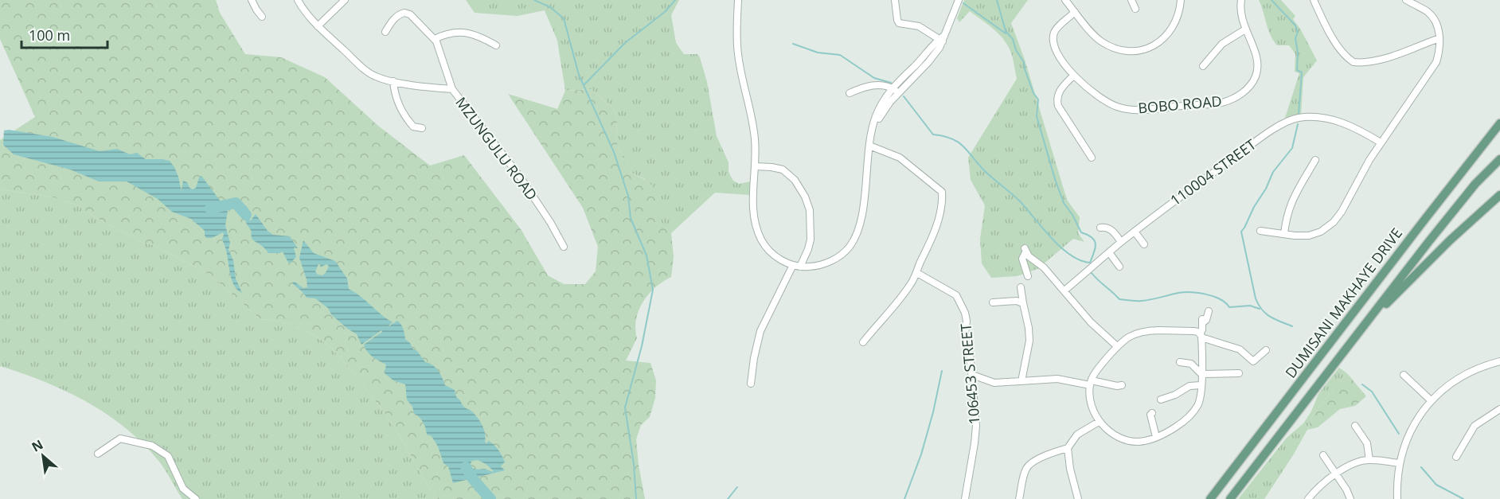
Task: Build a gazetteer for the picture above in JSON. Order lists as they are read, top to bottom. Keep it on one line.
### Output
{"streets":{"main road":["DUMISANI MAKHAYE DRIVE"],"street":["BOBO ROAD","MZUNGULU ROAD","110004 STREET","106453 STREET"]},"scale_bar":"100 m","north":"top left"}
